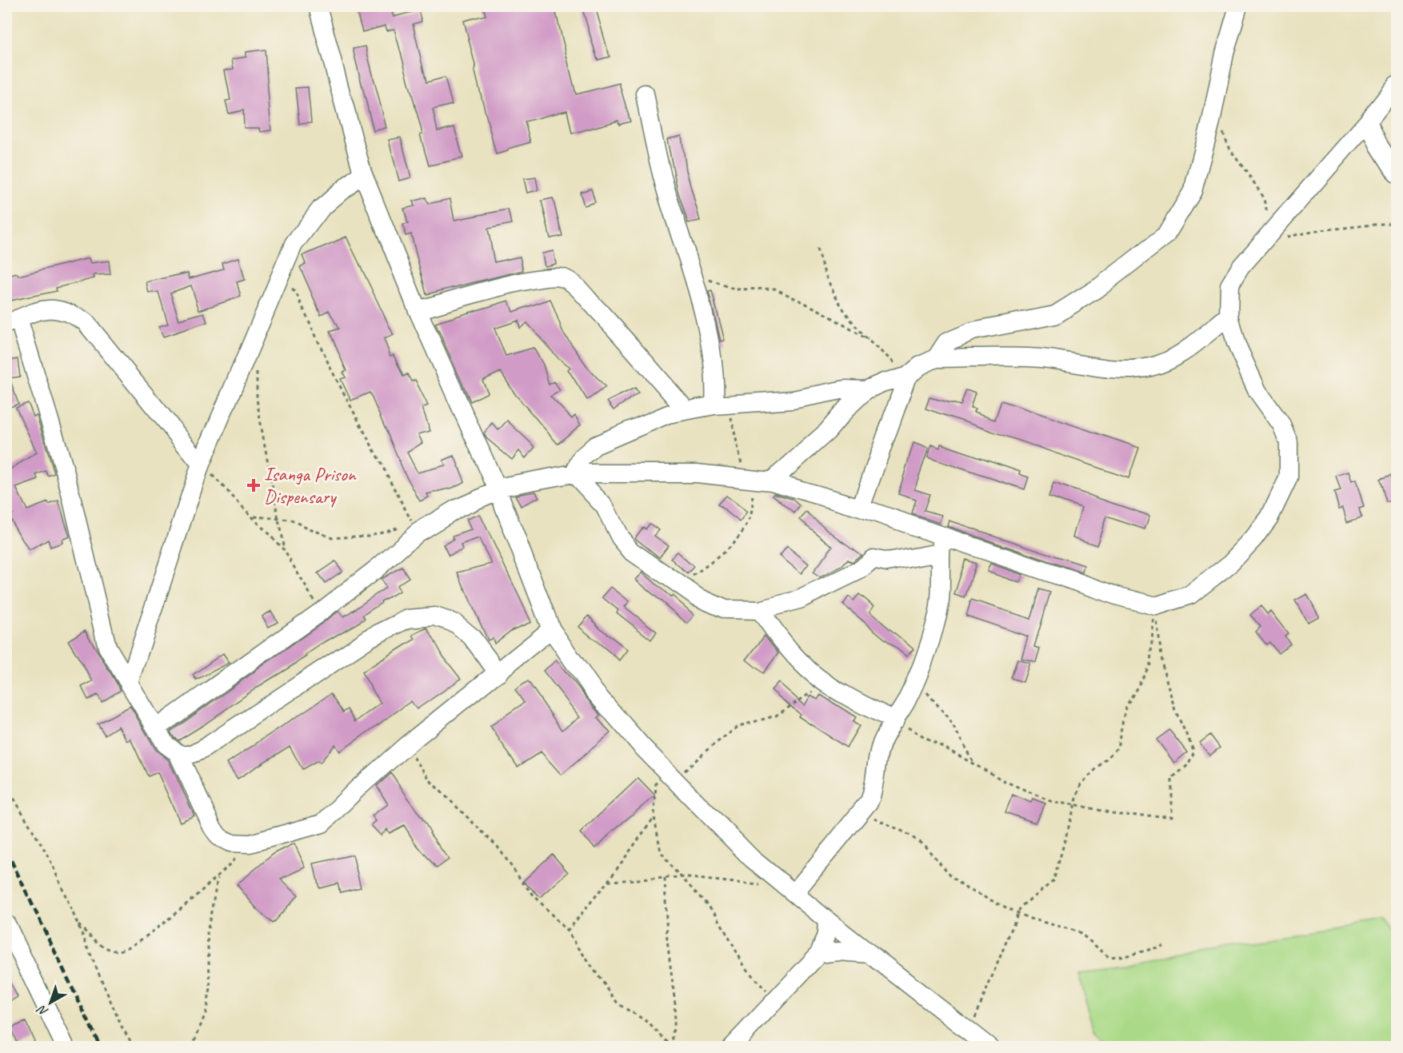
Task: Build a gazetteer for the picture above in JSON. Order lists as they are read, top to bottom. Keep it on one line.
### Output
{"places":{"health":["Isanga Prison Dispensary"]},"north":"bottom left"}
